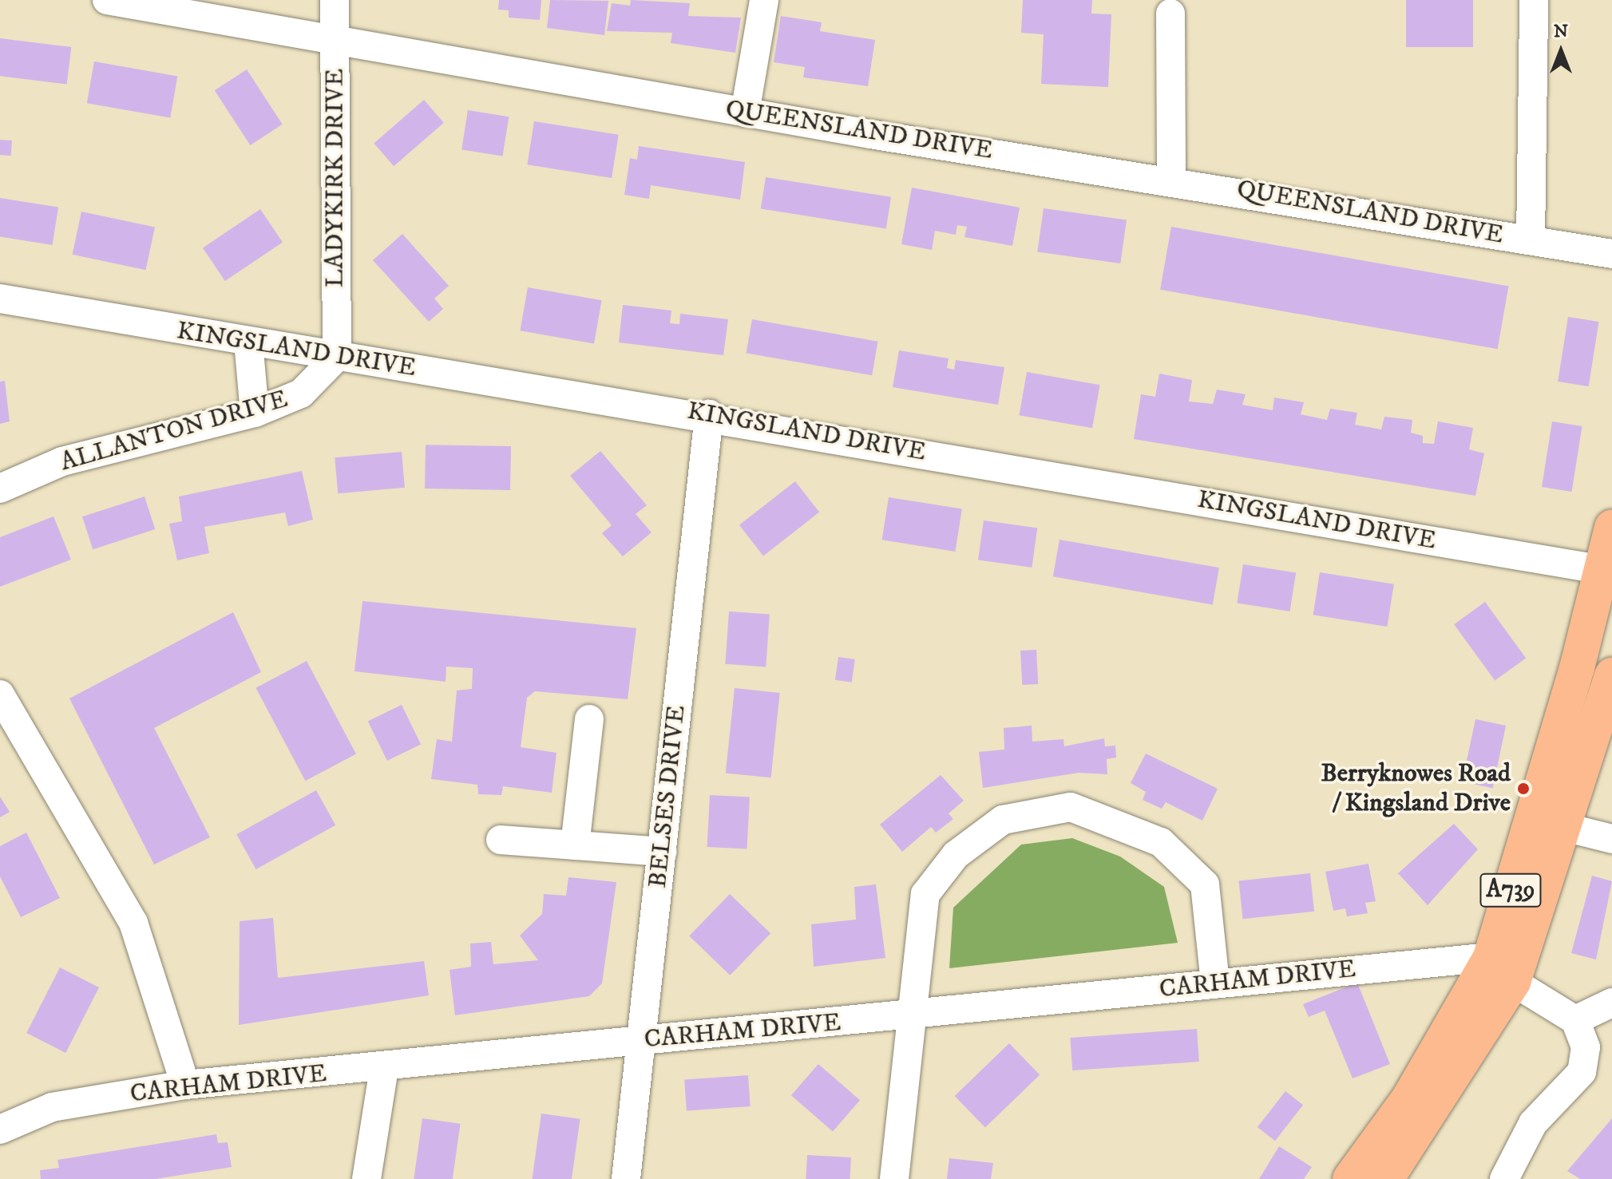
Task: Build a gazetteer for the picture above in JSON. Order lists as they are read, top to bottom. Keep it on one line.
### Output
{"streets":{"main road":["A739"],"street":["QUEENSLAND DRIVE","LADYKIRK DRIVE","KINGSLAND DRIVE","ALLANTON DRIVE","BELSES DRIVE","CARHAM DRIVE"]},"crossings":[["QUEENSLAND DRIVE","LADYKIRK DRIVE"],["LADYKIRK DRIVE","KINGSLAND DRIVE"],["LADYKIRK DRIVE","ALLANTON DRIVE"],["KINGSLAND DRIVE","ALLANTON DRIVE"],["KINGSLAND DRIVE","BELSES DRIVE"],["KINGSLAND DRIVE","A739"],["BELSES DRIVE","CARHAM DRIVE"],["A739","CARHAM DRIVE"]],"places":["Berryknowes Road / Kingsland Drive"],"north":"top"}
